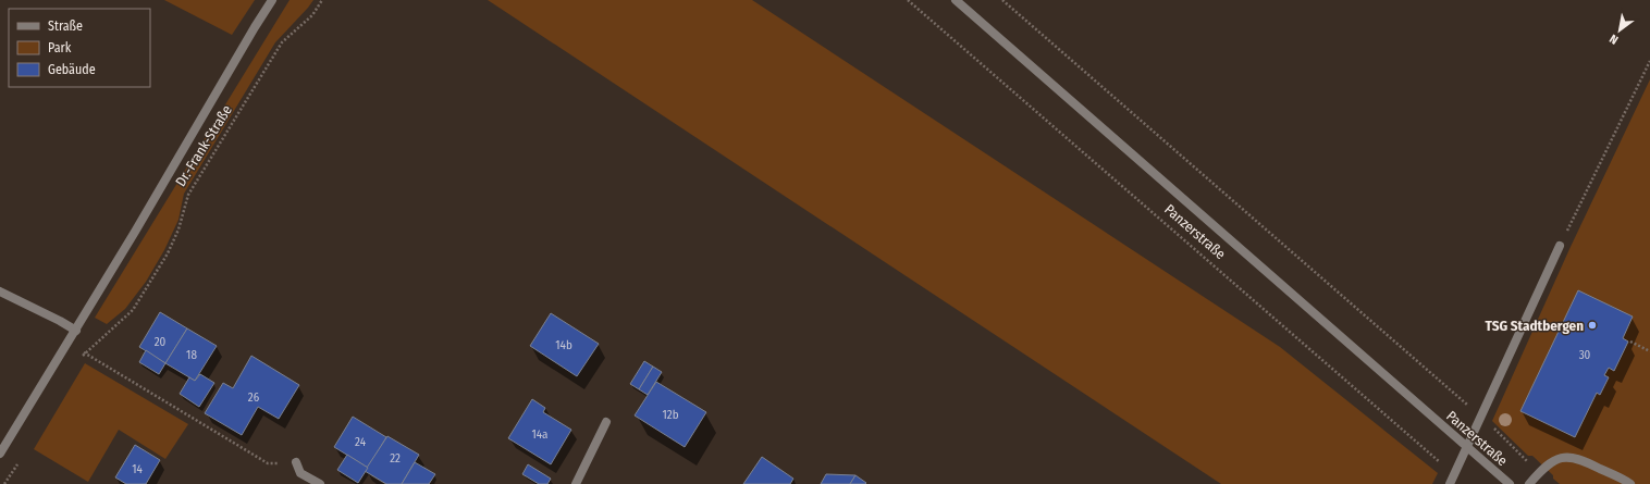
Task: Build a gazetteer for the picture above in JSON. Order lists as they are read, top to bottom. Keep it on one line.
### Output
{"streets":{"street":["Dr.-Frank-Straße","Panzerstraße"]},"places":["TSG Stadtbergen"],"house_numbers":["20","14b","18","30","26","12b","14a","24","22","14"],"legend":["Straße","Park","Gebäude"],"north":"bottom left"}
